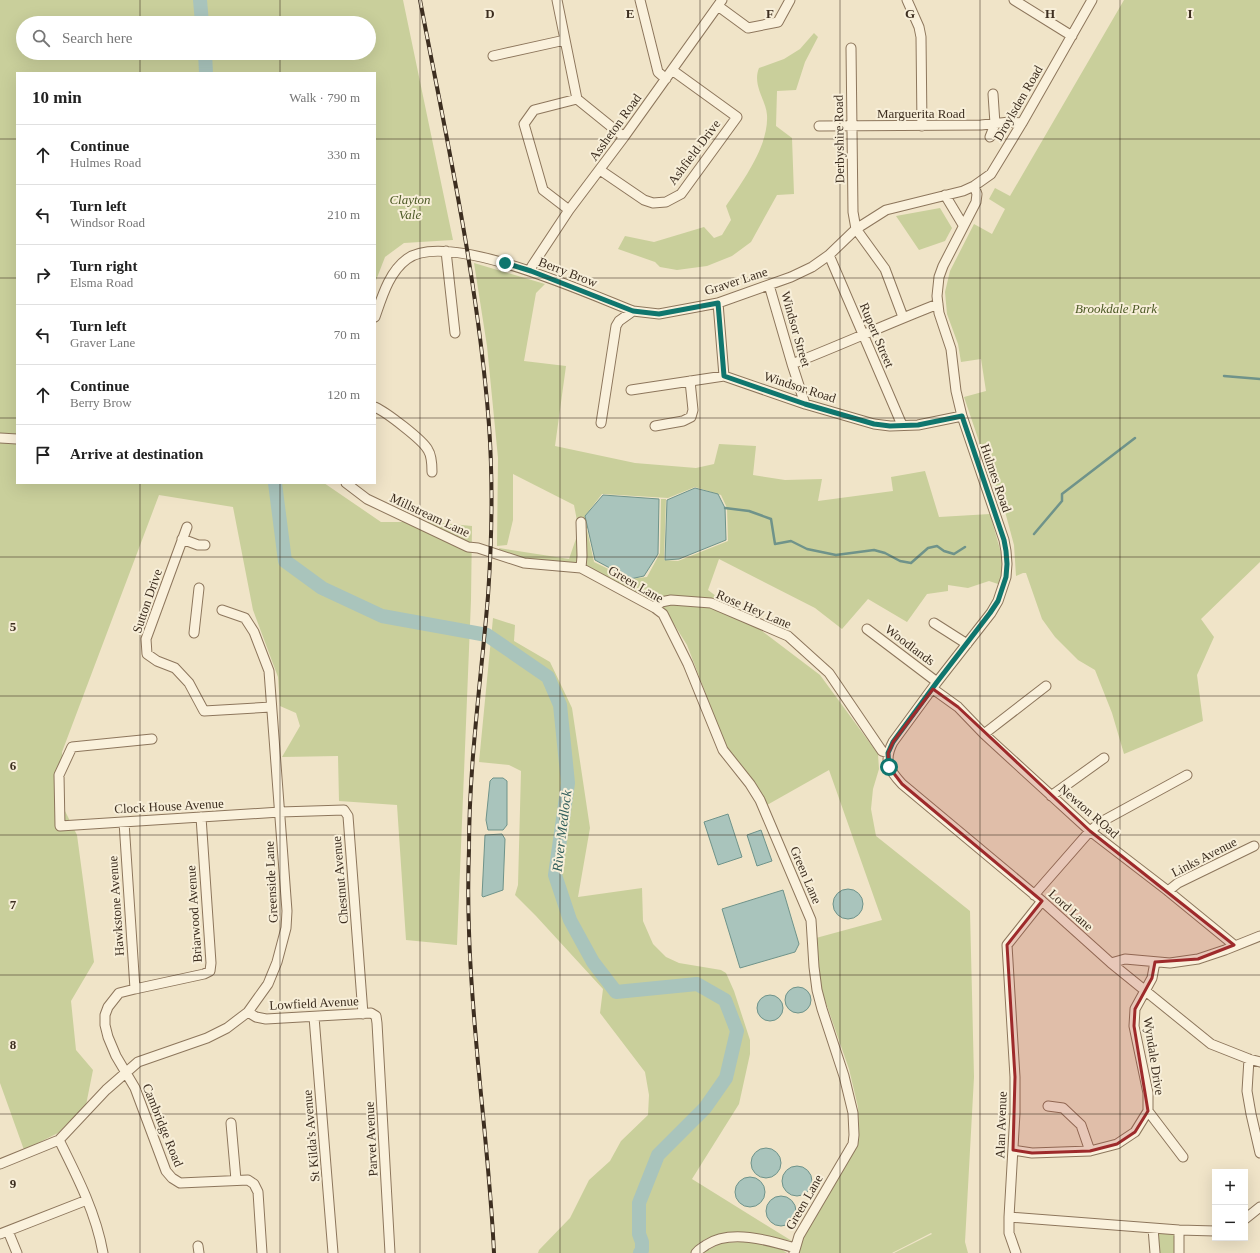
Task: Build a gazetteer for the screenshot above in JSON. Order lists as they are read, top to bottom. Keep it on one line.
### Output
{"streets":{"street":["Droylsden Road","Marguerita Road","Assheton Road","Derbyshire Road","Ashfield Drive","Berry Brow","Graver Lane","Windsor Street","Rupert Street","Windsor Road","Hulmes Road","Millstream Lane","Green Lane","Sutton Drive","Rose Hey Lane","Woodlands","Clock House Avenue","Newton ROad","Links Avenue","Chestnut Avenue","Greenside Lane","Hawkstone Avenue","Lord Lane","Briarwood Avenue","Lowfield Avenue","Wyndale Drive","Cambridge Road","Alan Avenue","St Kilda's Avenue","Parvet Avenue"]},"crossings":[["Droylsden Road","Marguerita Road"],["Droylsden Road","Graver Lane"],["Droylsden Road","Hulmes Road"],["Marguerita Road","Derbyshire Road"],["Assheton Road","Ashfield Drive"],["Assheton Road","Berry Brow"],["Derbyshire Road","Graver Lane"],["Berry Brow","Graver Lane"],["Graver Lane","Windsor Street"],["Graver Lane","Rupert Street"],["Windsor Street","Windsor Road"],["Rupert Street","Windsor Road"],["Windsor Road","Hulmes Road"],["Hulmes Road","Rose Hey Lane"],["Hulmes Road","Woodlands"],["Hulmes Road","Newton ROad"],["Hulmes Road","Lord Lane"],["Millstream Lane","Green Lane"],["Green Lane","Rose Hey Lane"],["Sutton Drive","Greenside Lane"],["Rose Hey Lane","Lord Lane"],["Woodlands","Newton ROad"],["Clock House Avenue","Chestnut Avenue"],["Clock House Avenue","Greenside Lane"],["Clock House Avenue","Hawkstone Avenue"],["Clock House Avenue","Briarwood Avenue"],["Newton ROad","Links Avenue"],["Chestnut Avenue","Greenside Lane"],["Chestnut Avenue","Lowfield Avenue"],["Greenside Lane","Briarwood Avenue"],["Greenside Lane","Lowfield Avenue"],["Greenside Lane","Cambridge Road"],["Hawkstone Avenue","Briarwood Avenue"],["Lord Lane","Wyndale Drive"],["Lord Lane","Alan Avenue"],["Briarwood Avenue","Cambridge Road"],["Lowfield Avenue","St Kilda's Avenue"],["Lowfield Avenue","Parvet Avenue"],["Wyndale Drive","Alan Avenue"]],"water":["River Medlock"],"parks":["Clayton Vale","Brookdale Park"],"page":{"search":"Search here","heading":["10 min","Walk · 790 m"],"list":[["Continue","Hulmes Road","330 m"],["Turn left","Windsor Road","210 m"],["Turn right","Elsma Road","60 m"],["Turn left","Graver Lane","70 m"],["Continue","Berry Brow","120 m"],"Arrive at destination"],"map_buttons":["+","−"]},"grid":{"columns":["D","E","F","G","H","I"],"rows":["5","6","7","8","9"]}}
